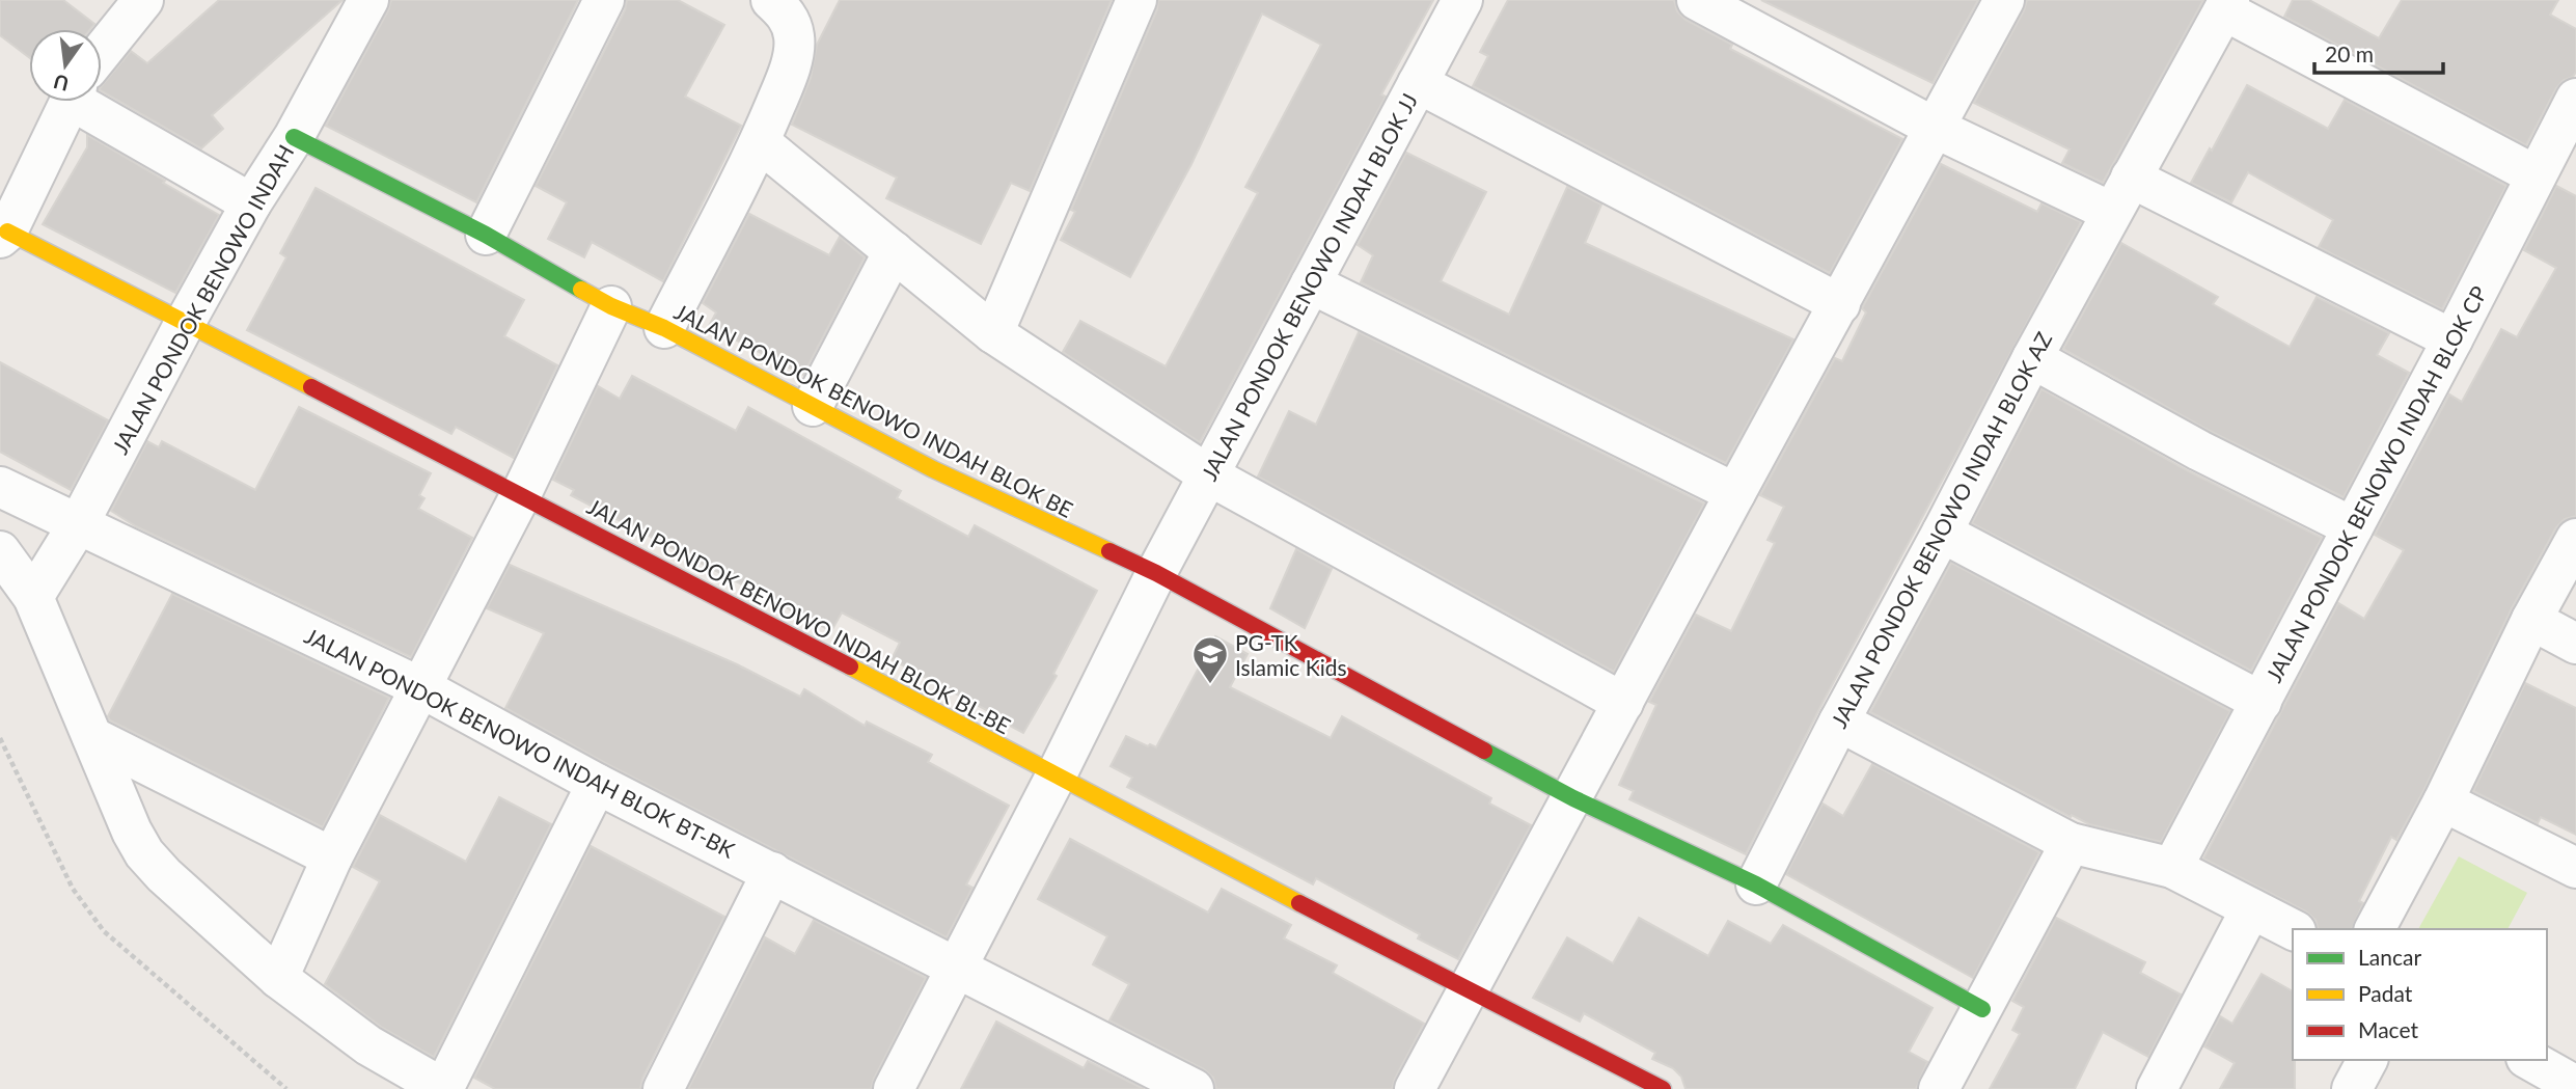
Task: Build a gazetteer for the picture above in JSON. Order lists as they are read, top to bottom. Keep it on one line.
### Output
{"streets":{"street":["JALAN PONDOK BENOWO INDAH BLOK JJ","JALAN PONDOK BENOWO INDAH","JALAN PONDOK BENOWO INDAH BLOK BE","JALAN PONDOK BENOWO INDAH BLOK CP","JALAN PONDOK BENOWO INDAH BLOK AZ","JALAN PONDOK BENOWO INDAH BLOK BL-BE","JALAN PONDOK BENOWO INDAH BLOK BT-BK"]},"crossings":[["JALAN PONDOK BENOWO INDAH BLOK JJ","JALAN PONDOK BENOWO INDAH BLOK BE"],["JALAN PONDOK BENOWO INDAH BLOK JJ","JALAN PONDOK BENOWO INDAH BLOK BL-BE"],["JALAN PONDOK BENOWO INDAH BLOK JJ","JALAN PONDOK BENOWO INDAH BLOK BT-BK"],["JALAN PONDOK BENOWO INDAH","JALAN PONDOK BENOWO INDAH BLOK BE"],["JALAN PONDOK BENOWO INDAH","JALAN PONDOK BENOWO INDAH BLOK BL-BE"],["JALAN PONDOK BENOWO INDAH","JALAN PONDOK BENOWO INDAH BLOK BT-BK"],["JALAN PONDOK BENOWO INDAH BLOK BE","JALAN PONDOK BENOWO INDAH BLOK AZ"]],"places":{"school or university":["PG-TK Islamic Kids"]},"legend":["Lancar","Padat","Macet"],"scale_bar":"20 m","north":"bottom"}
